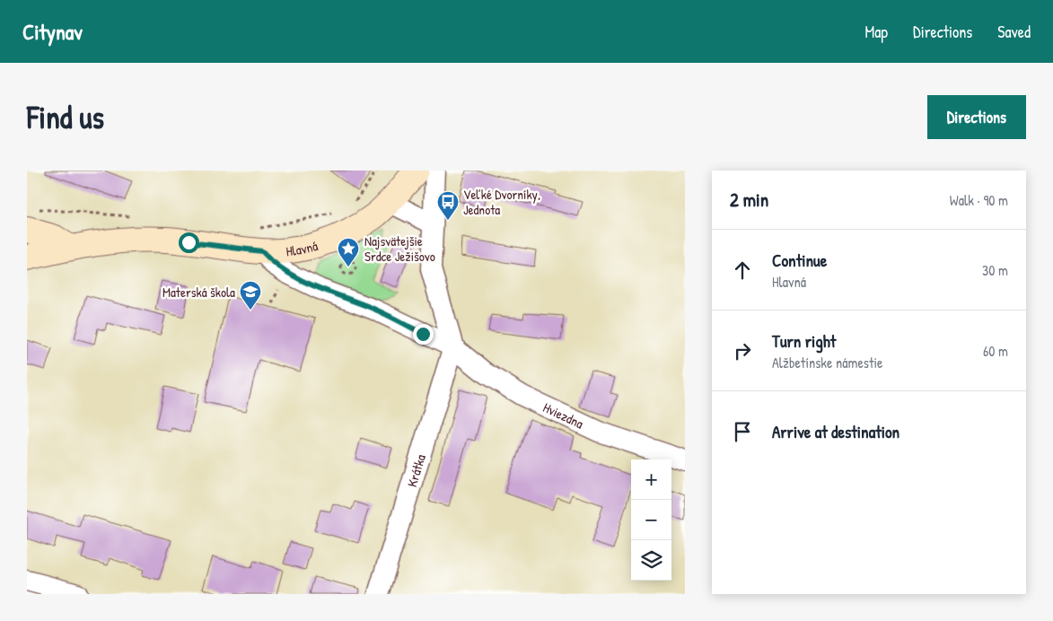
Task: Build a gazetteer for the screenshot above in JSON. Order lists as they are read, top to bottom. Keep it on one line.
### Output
{"streets":{"main road":["Hlavná"],"street":["Hviezdna","Krátka"]},"crossings":[["Hlavná","Hviezdna"],["Hviezdna","Krátka"]],"places":{"bus stop":["Veľké Dvorníky, Jednota"],"place":["Najsvätejšie Srdce Ježišovo"],"school or university":["Materská škola"]},"page":{"header":"Citynav","nav":["Map","Directions","Saved"],"buttons":"Directions","title":"Find us","heading":["2 min","Walk · 90 m"],"list":[["Continue","Hlavná","30 m"],["Turn right","Alžbetínske námestie","60 m"],"Arrive at destination"],"map_buttons":["+","−"]}}
